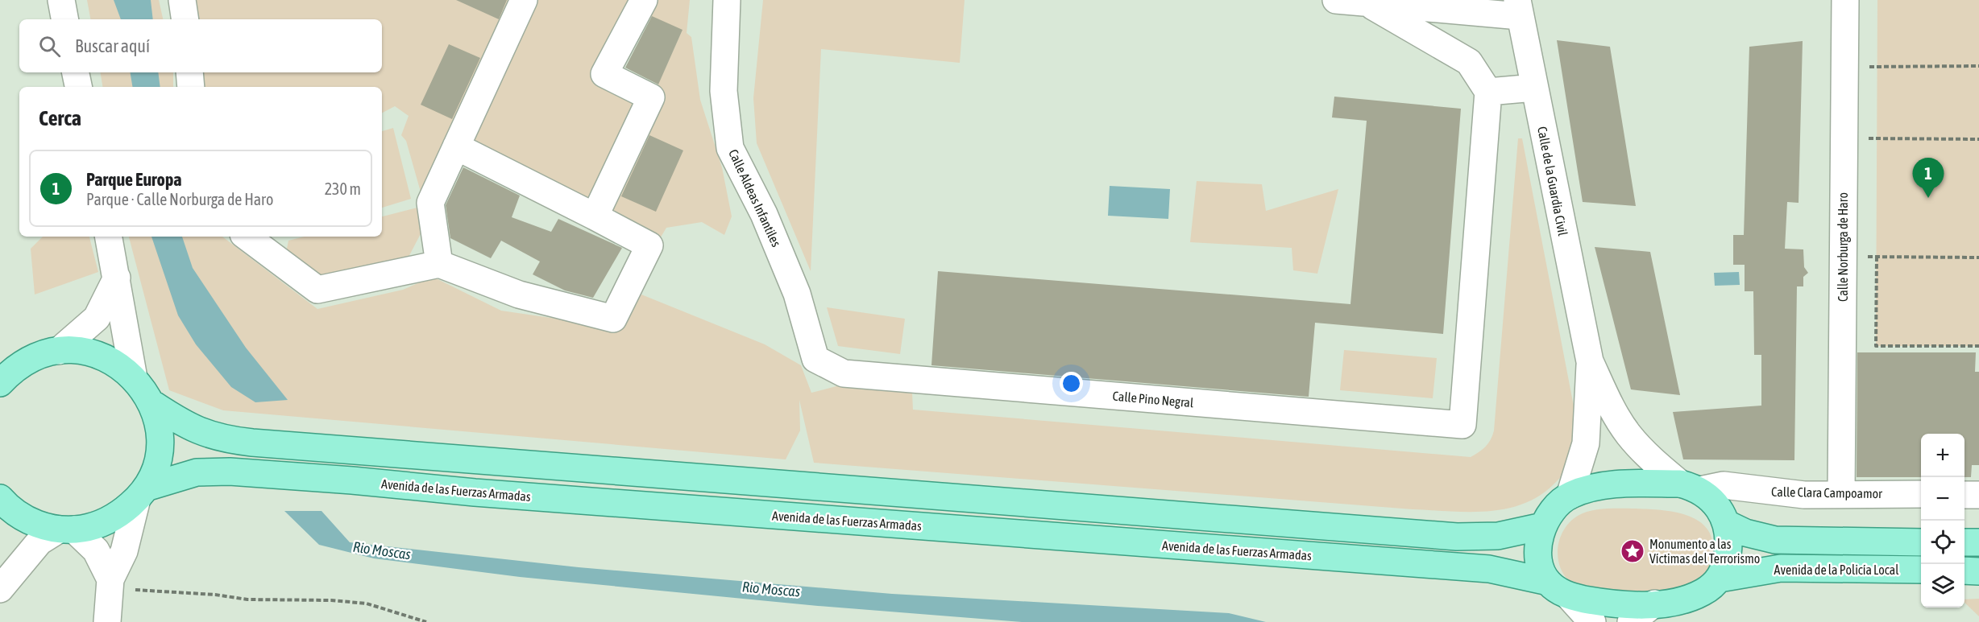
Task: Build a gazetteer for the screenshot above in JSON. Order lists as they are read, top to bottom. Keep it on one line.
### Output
{"streets":{"main road":["Avenida de las Fuerzas Armadas","Avenida de la Policía Local"],"street":["Calle de la Guardia Civil","Calle Aldeas Infantiles","Calle Norburga de Haro","Calle Pino Negral","Calle Clara Campoamor"]},"crossings":[["Calle de la Guardia Civil","Avenida de las Fuerzas Armadas"],["Calle de la Guardia Civil","Calle Clara Campoamor"],["Calle de la Guardia Civil","Avenida de la Policía Local"],["Calle Aldeas Infantiles","Calle Pino Negral"],["Calle Norburga de Haro","Calle Clara Campoamor"],["Avenida de las Fuerzas Armadas","Calle Clara Campoamor"],["Avenida de las Fuerzas Armadas","Avenida de la Policía Local"],["Calle Clara Campoamor","Avenida de la Policía Local"]],"water":["Rio Moscas"],"places":{"place":["Monumento a las Víctimas del Terrorismo"]},"page":{"search":"Buscar aquí","heading":"Cerca","list":[{"mark":"1","name":"Parque Europa","note":"Parque · Calle Norburga de Haro","value":"230 m"}],"pins":"1","map_buttons":["+","−"]}}
